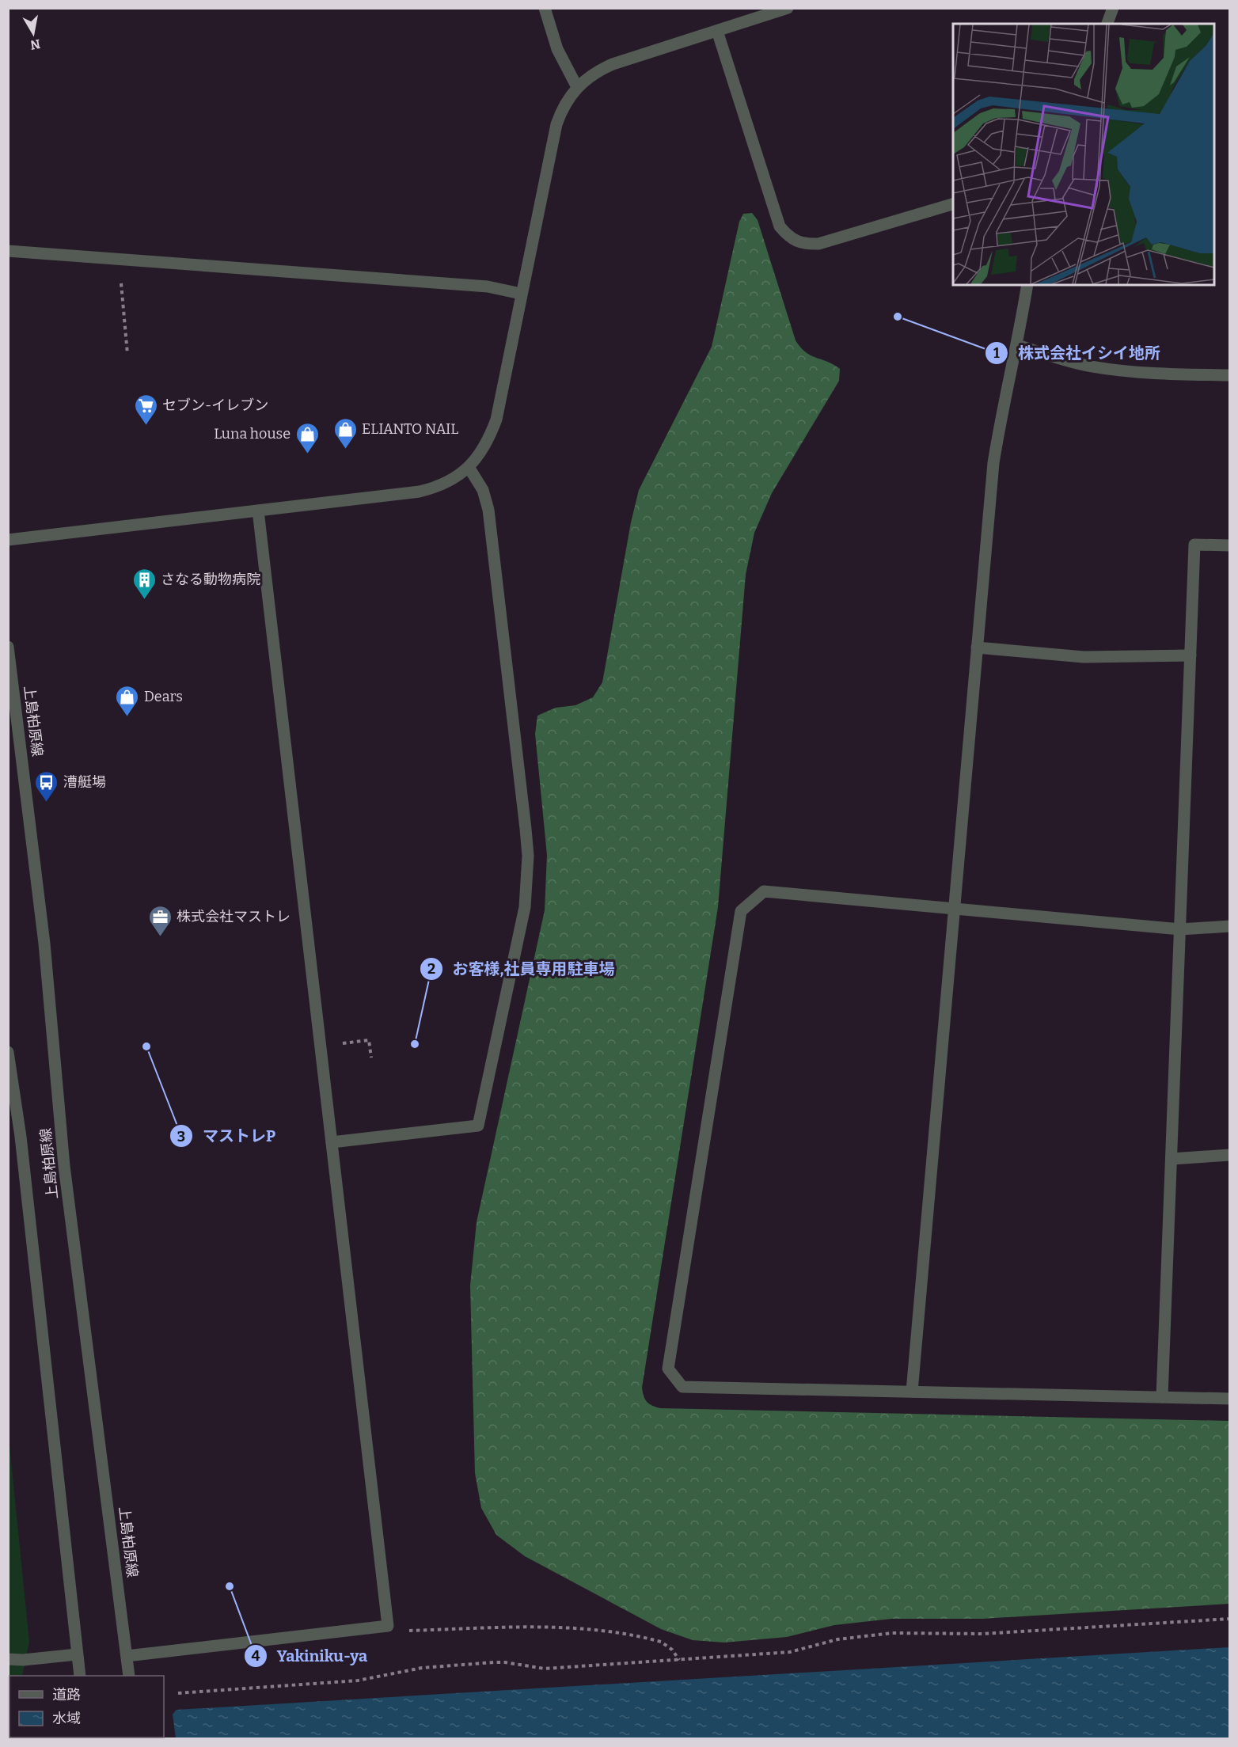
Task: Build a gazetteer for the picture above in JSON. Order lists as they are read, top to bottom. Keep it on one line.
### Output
{"streets":{"street":["上島柏原線"]},"places":{"other":["株式会社イシイ地所","お客様,社員専用駐車場","マストレP","Yakiniku-ya"],"supermarket":["セブン-イレブン"],"shop":["ELIANTO NAIL","Luna house","Dears"],"building":["さなる動物病院"],"bus stop":["漕艇場"],"office":["株式会社マストレ"]},"legend":["道路","水域"],"north":"bottom"}
